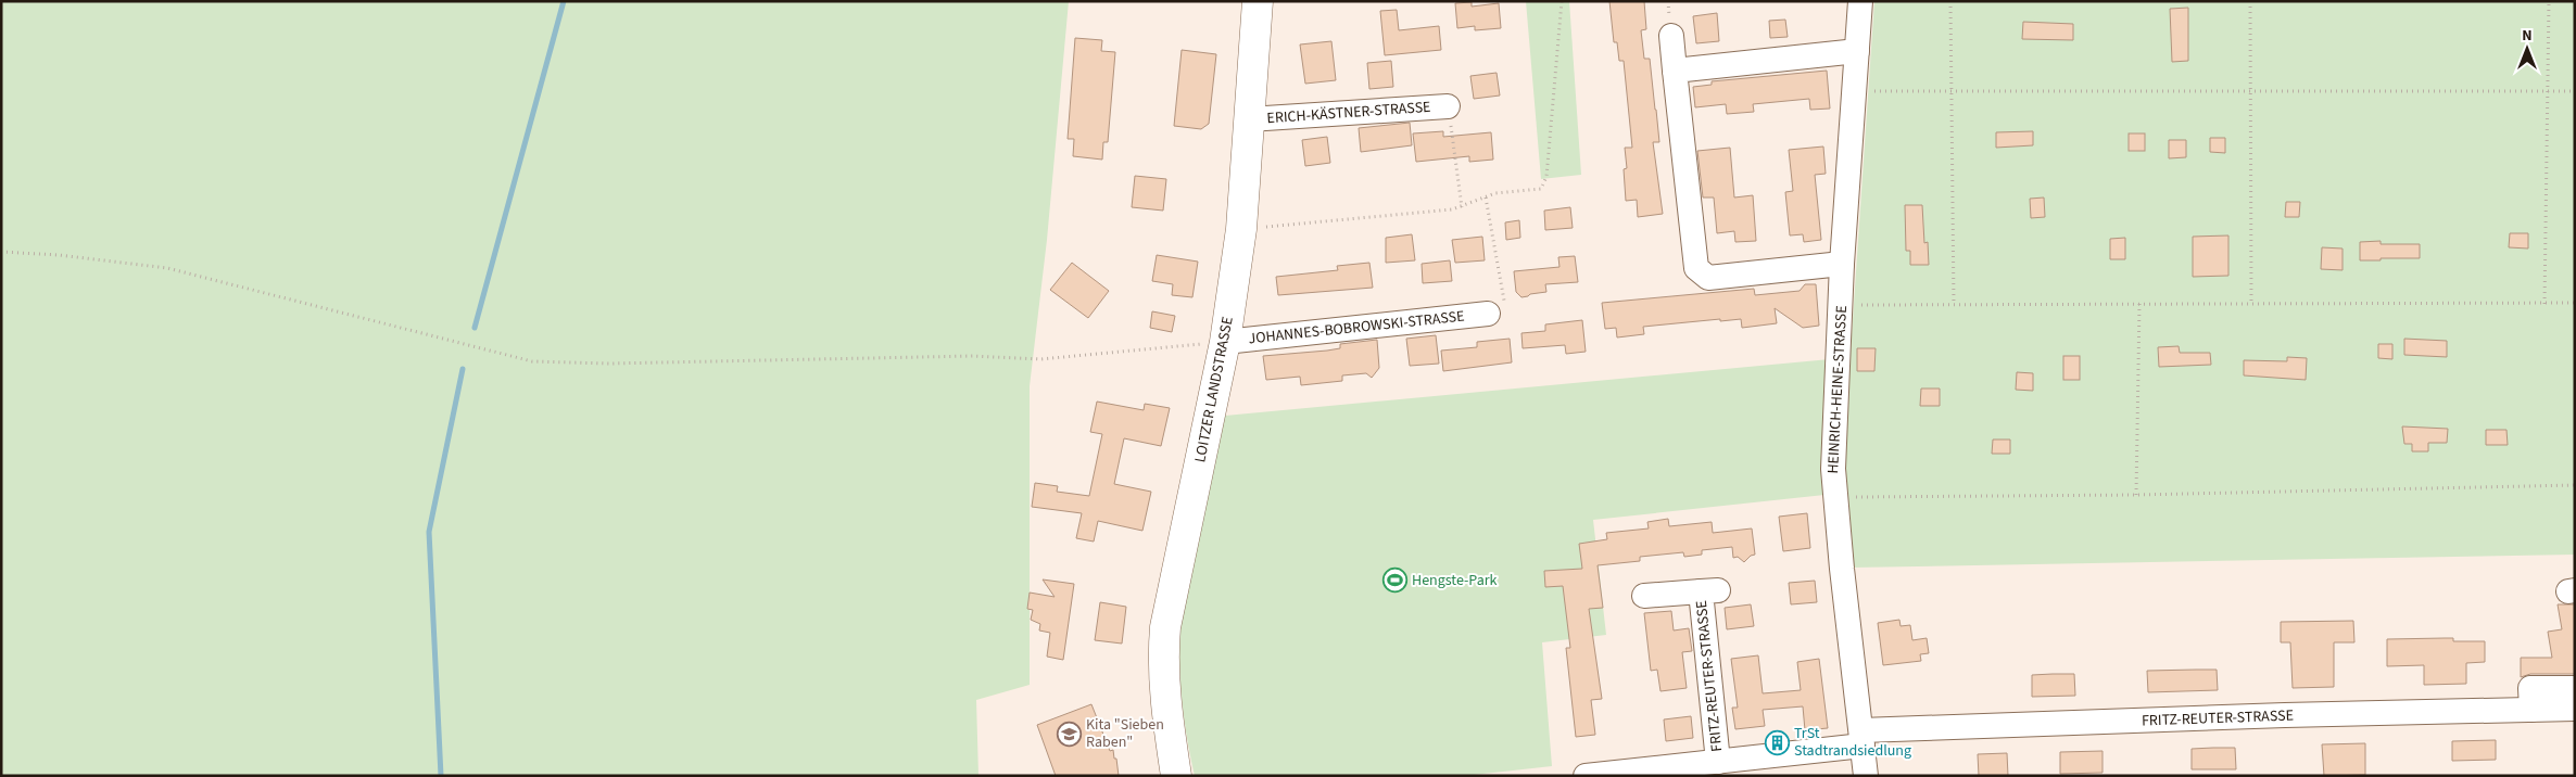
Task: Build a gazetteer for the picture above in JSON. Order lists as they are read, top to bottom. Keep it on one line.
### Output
{"streets":{"main road":["LOITZER LANDSTRASSE"],"street":["ERICH-KÄSTNER-STRASSE","JOHANNES-BOBROWSKI-STRASSE","HEINRICH-HEINE-STRASSE","FRITZ-REUTER-STRASSE"]},"crossings":[["ERICH-KÄSTNER-STRASSE","LOITZER LANDSTRASSE"],["JOHANNES-BOBROWSKI-STRASSE","LOITZER LANDSTRASSE"],["HEINRICH-HEINE-STRASSE","FRITZ-REUTER-STRASSE"]],"places":{"sports":["Hengste-Park"],"school or university":["Kita \"Sieben Raben\""],"building":["TrSt Stadtrandsiedlung"]},"north":"top"}
